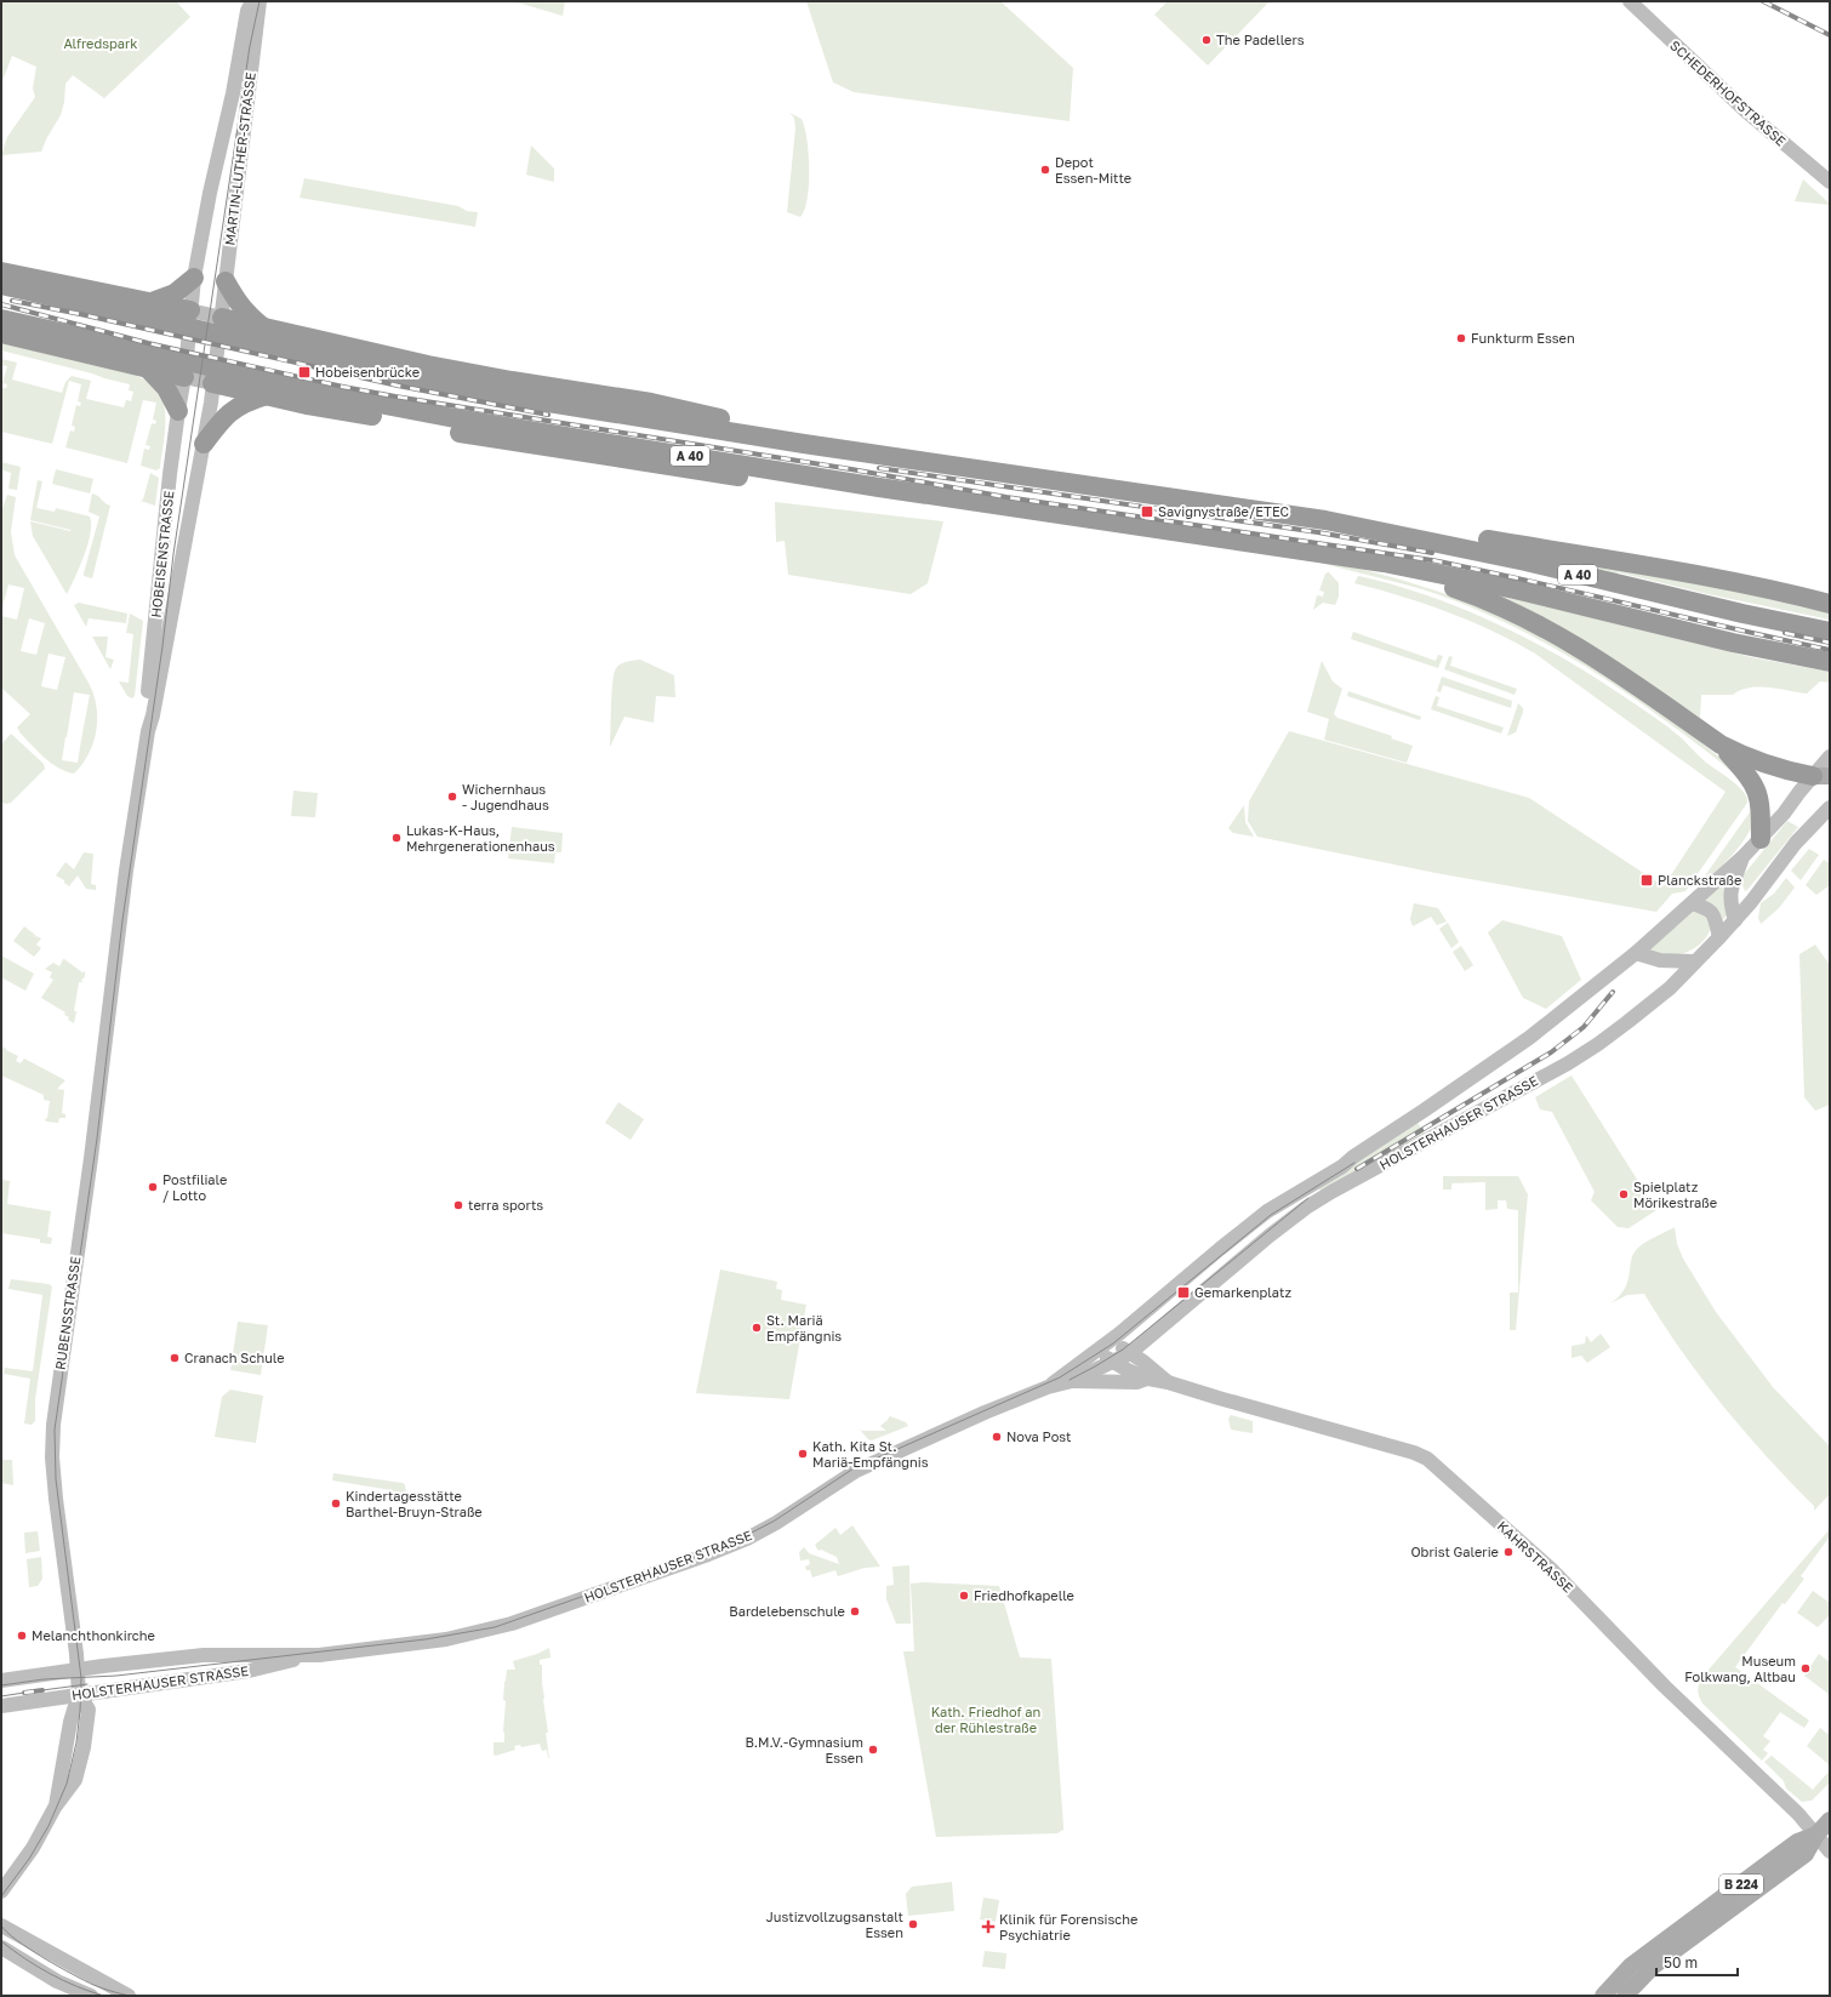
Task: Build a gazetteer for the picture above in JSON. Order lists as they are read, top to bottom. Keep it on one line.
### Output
{"streets":{"highway":["A 40"],"main road":["SCHEDERHOFSTRASSE","MARTIN-LUTHER-STRASSE","HOBEISENSTRASSE","HOLSTERHAUSER STRASSE","RUBENSSTRASSE","KAHRSTRASSE","B 224"]},"crossings":[["MARTIN-LUTHER-STRASSE","HOBEISENSTRASSE"],["HOBEISENSTRASSE","RUBENSSTRASSE"],["HOLSTERHAUSER STRASSE","RUBENSSTRASSE"],["HOLSTERHAUSER STRASSE","KAHRSTRASSE"],["KAHRSTRASSE","B 224"]],"parks":["Alfredspark","Kath. Friedhof an der Rühlestraße"],"places":{"other":["The Padellers","Depot Essen-Mitte","Funkturm Essen","Wichernhaus - Jugendhaus","Lukas-K-Haus, Mehrgenerationenhaus","Postfiliale / Lotto","Spielplatz Mörikestraße","terra sports","St. Mariä Empfängnis","Cranach Schule","Nova Post","Kath. Kita St. Mariä-Empfängnis","Kindertagesstätte Barthel-Bruyn-Straße","Obrist Galerie","Friedhofkapelle","Bardelebenschule","Melanchthonkirche","Museum Folkwang, Altbau","B.M.V.-Gymnasium Essen","Justizvollzugsanstalt Essen"],"transit":["Hobeisenbrücke","Savignystraße/ETEC","Planckstraße","Gemarkenplatz"],"health":["Klinik für Forensische Psychiatrie"]},"scale_bar":"50 m"}
